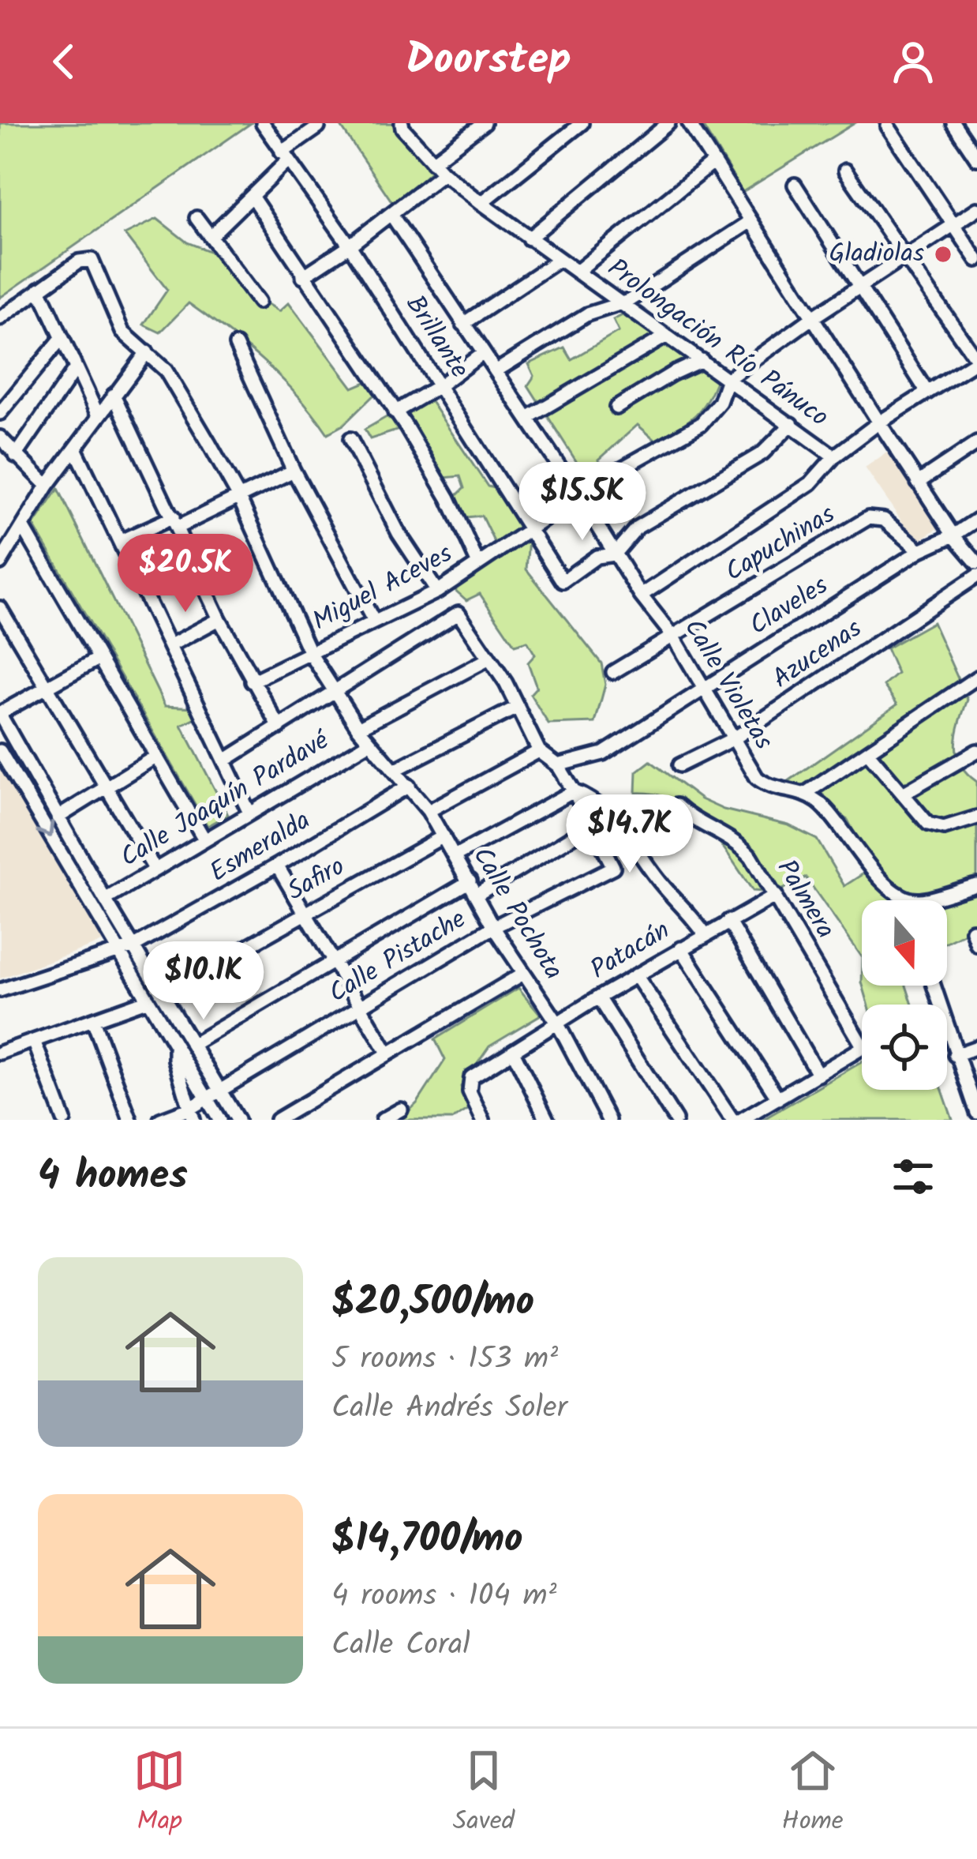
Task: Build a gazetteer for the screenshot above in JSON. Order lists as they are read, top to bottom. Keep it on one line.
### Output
{"streets":{"street":["Brillante","Prolongación Río Pánuco","Capuchinas","Miguel Aceves","Claveles","Azucenas","Calle Violetas","Calle Joaquín Pardavé","Esmeralda","Safiro","Palmera","Calle Pochota","Patacán","Calle Pistache"]},"crossings":[["Brillante","Miguel Aceves"],["Brillante","Calle Violetas"],["Prolongación Río Pánuco","Miguel Aceves"],["Capuchinas","Claveles"],["Capuchinas","Calle Violetas"],["Miguel Aceves","Calle Violetas"],["Miguel Aceves","Calle Pochota"],["Claveles","Calle Violetas"],["Azucenas","Calle Violetas"],["Calle Joaquín Pardavé","Calle Pochota"],["Esmeralda","Calle Pochota"],["Safiro","Calle Pochota"],["Palmera","Patacán"],["Calle Pochota","Patacán"],["Calle Pochota","Calle Pistache"]],"places":["Gladiolas"],"north":"bottom","page":{"header":"Doorstep","price":["$15.5K","$20.5K","$14.7K","$10.1K"],"heading":"4 homes","list":[{"name":"$20,500/mo","note":"5 rooms · 153 m² · Calle Andrés Soler"},{"name":"$14,700/mo","note":"4 rooms · 104 m² · Calle Coral"}],"tabs":["Map","Saved","Home"]}}
